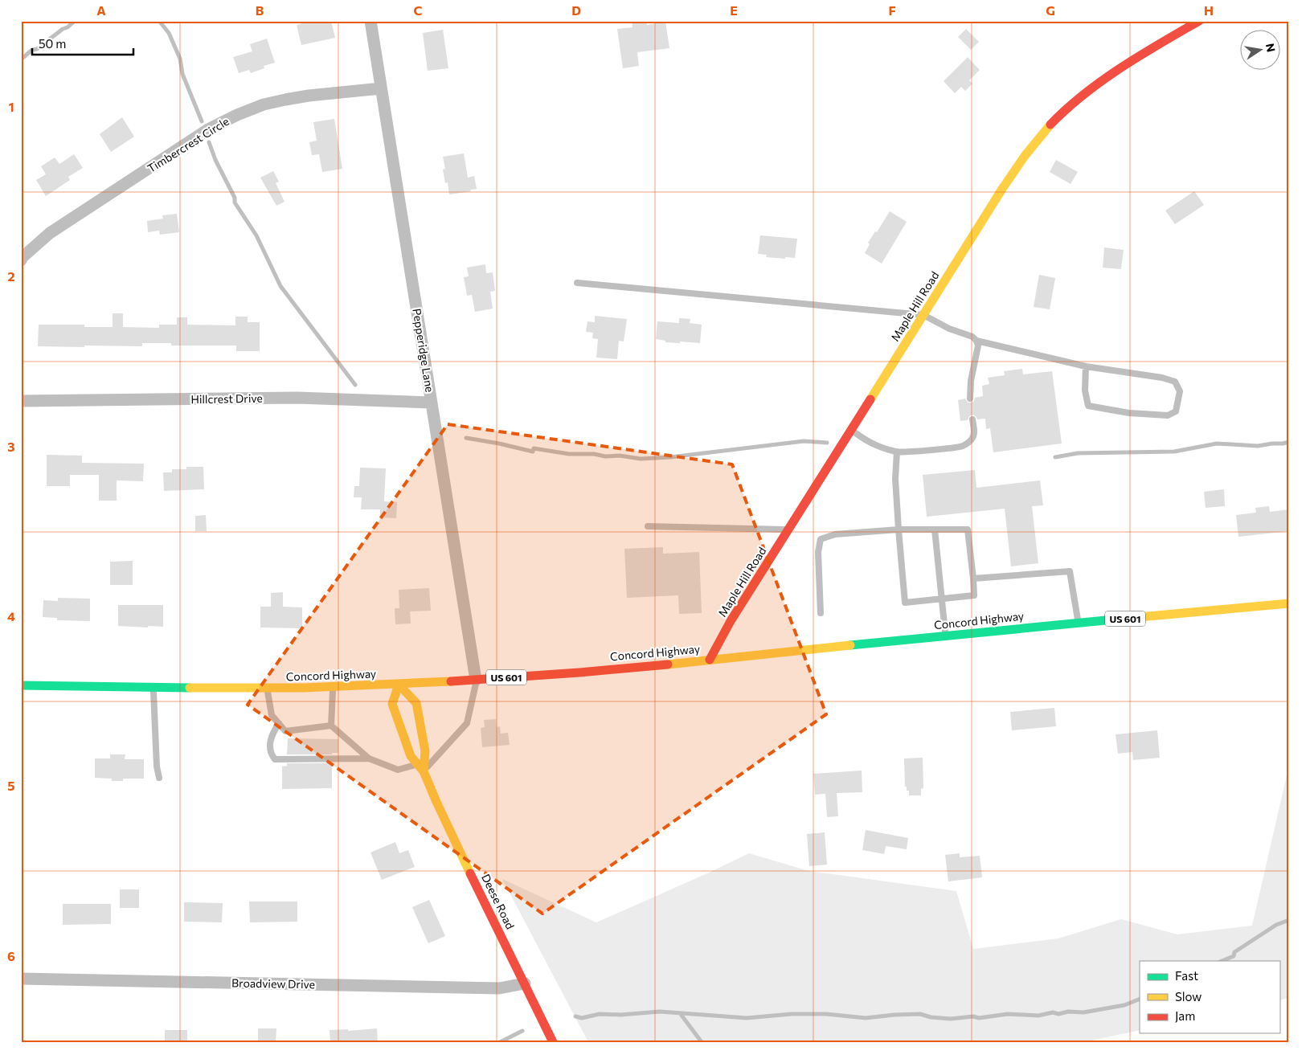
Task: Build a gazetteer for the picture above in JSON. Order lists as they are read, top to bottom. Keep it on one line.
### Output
{"streets":{"main road":["Maple Hill Road","US 601","Concord Highway","Deese Road"],"street":["Timbercrest Circle","Pepperidge Lane","Hillcrest Drive","Broadview Drive"]},"crossings":[["Timbercrest Circle","Pepperidge Lane"],["Maple Hill Road","Concord Highway"],["Pepperidge Lane","Hillcrest Drive"],["Pepperidge Lane","Concord Highway"],["Concord Highway","Deese Road"],["Deese Road","Broadview Drive"]],"legend":["Fast","Slow","Jam"],"scale_bar":"50 m","north":"right","grid":{"columns":["A","B","C","D","E","F","G","H"],"rows":["1","2","3","4","5","6"]}}
